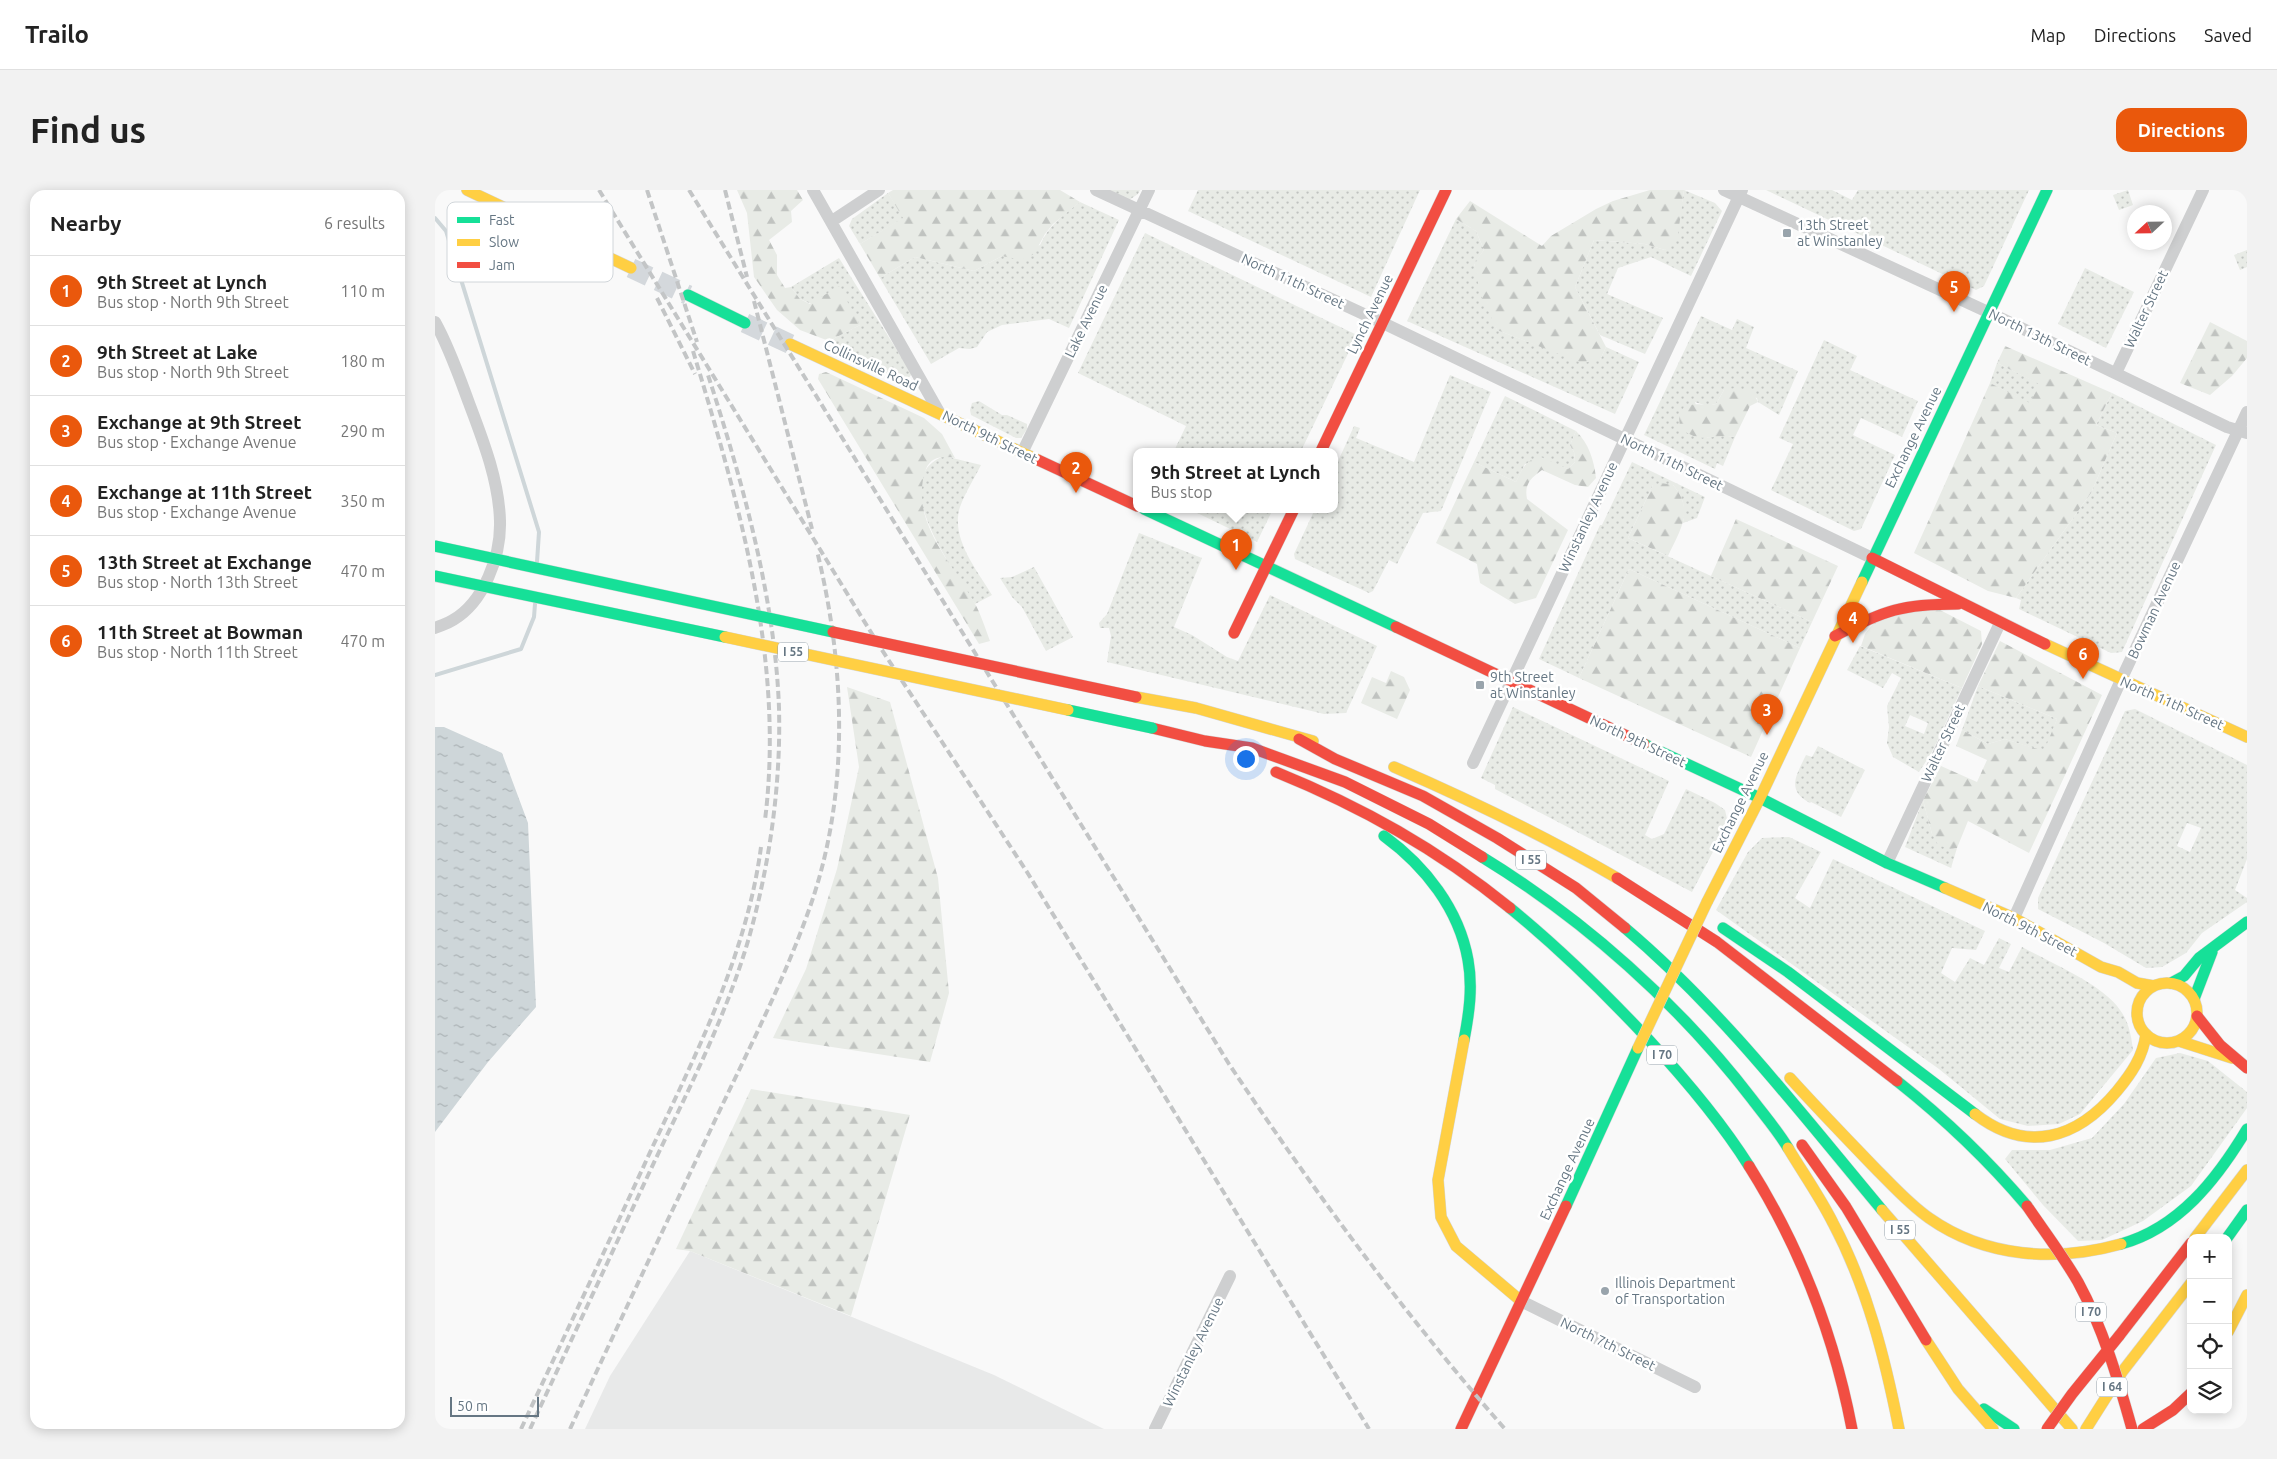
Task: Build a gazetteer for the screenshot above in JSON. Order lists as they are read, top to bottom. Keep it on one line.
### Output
{"streets":{"main road":["North 11th Street","Lynch Avenue","Collinsville Road","North 9th Street","Exchange Avenue","I 55","I 70","I 64"],"street":["Walter Street","Lake Avenue","North 13th Street","Winstanley Avenue","Bowman Avenue","North 7th Street"]},"crossings":[["North 11th Street","Walter Street"],["North 11th Street","Lynch Avenue"],["North 11th Street","Lake Avenue"],["North 11th Street","Exchange Avenue"],["North 11th Street","Winstanley Avenue"],["North 11th Street","Bowman Avenue"],["Walter Street","North 13th Street"],["Walter Street","North 9th Street"],["Lake Avenue","North 9th Street"],["North 13th Street","Exchange Avenue"],["North 13th Street","Winstanley Avenue"],["North 13th Street","Bowman Avenue"],["Collinsville Road","North 9th Street"],["North 9th Street","Exchange Avenue"],["North 9th Street","Winstanley Avenue"],["North 9th Street","Bowman Avenue"],["Exchange Avenue","North 7th Street"]],"places":{"transit":["13th Street at Winstanley","9th Street at Winstanley"],"other":["Illinois Department of Transportation"]},"legend":["Fast","Slow","Jam"],"scale_bar":"50 m","north":"left","page":{"header":"Trailo","nav":["Map","Directions","Saved"],"buttons":"Directions","title":"Find us","heading":["Nearby","6 results"],"list":[{"mark":"1","name":"9th Street at Lynch","note":"Bus stop · North 9th Street","value":"110 m"},{"mark":"2","name":"9th Street at Lake","note":"Bus stop · North 9th Street","value":"180 m"},{"mark":"3","name":"Exchange at 9th Street","note":"Bus stop · Exchange Avenue","value":"290 m"},{"mark":"4","name":"Exchange at 11th Street","note":"Bus stop · Exchange Avenue","value":"350 m"},{"mark":"5","name":"13th Street at Exchange","note":"Bus stop · North 13th Street","value":"470 m"},{"mark":"6","name":"11th Street at Bowman","note":"Bus stop · North 11th Street","value":"470 m"}],"pins":["5","2","1","4","6","3"],"popup":["9th Street at Lynch","Bus stop"],"map_buttons":["+","−"],"scale":"50 m"}}
